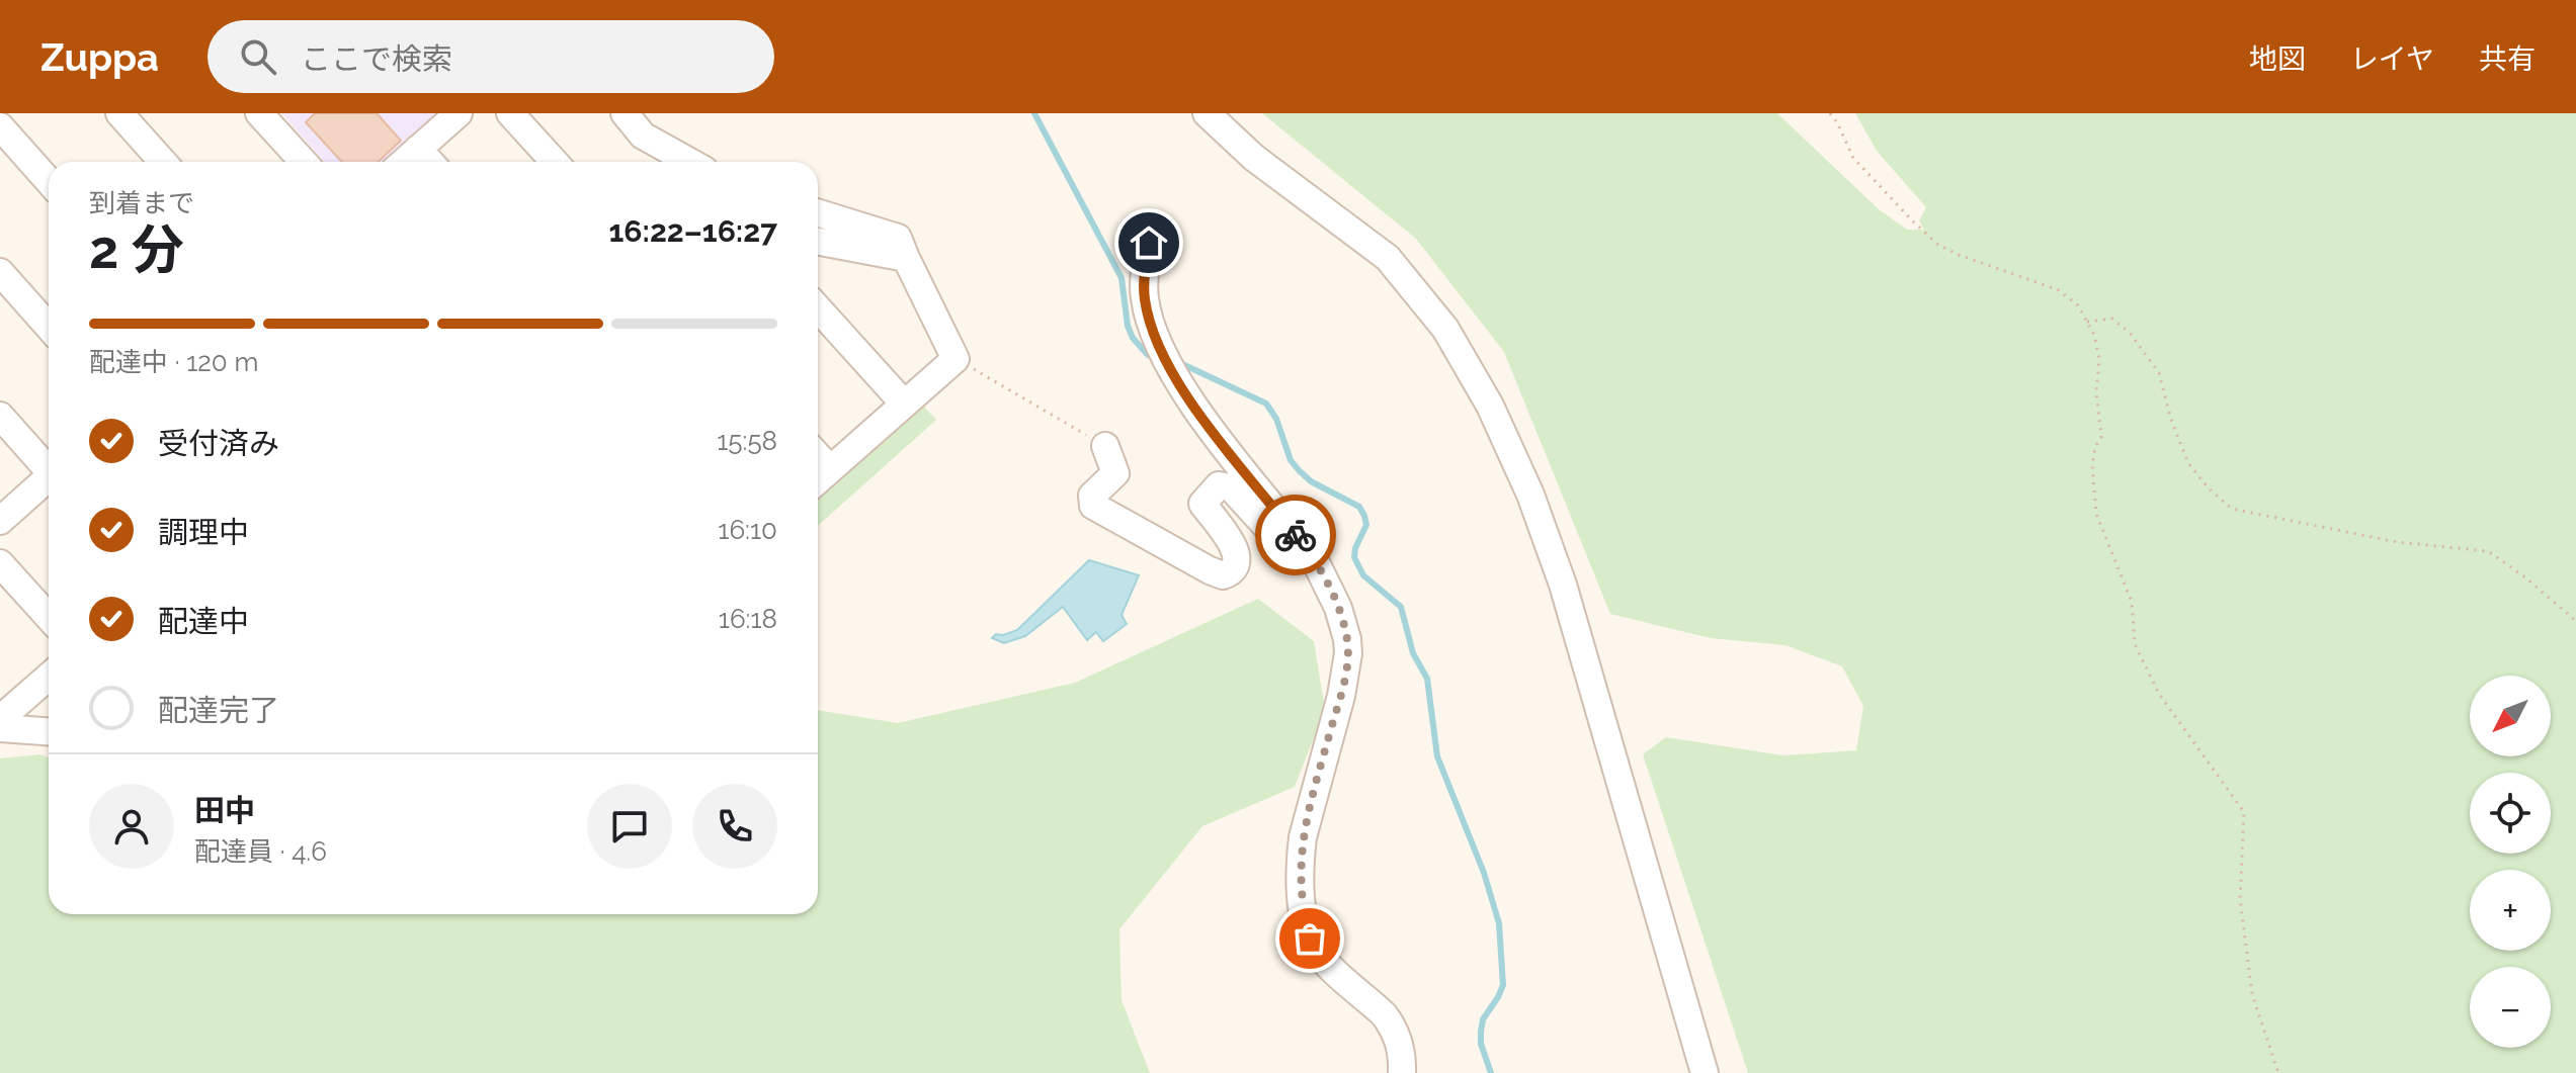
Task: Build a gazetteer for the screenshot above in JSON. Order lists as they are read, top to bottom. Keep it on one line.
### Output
{"north":"bottom left","page":{"header":"Zuppa","search":"ここで検索","nav":["地図","レイヤ","共有"],"heading":["2 分","到着まで","16:22–16:27"],"panel":["田中","配達員 · 4.6"],"bar":"配達中 · 120 m","list":[["受付済み","15:58"],["調理中","16:10"],["配達中","16:18"],"配達完了"],"map_buttons":["+","−"]}}
